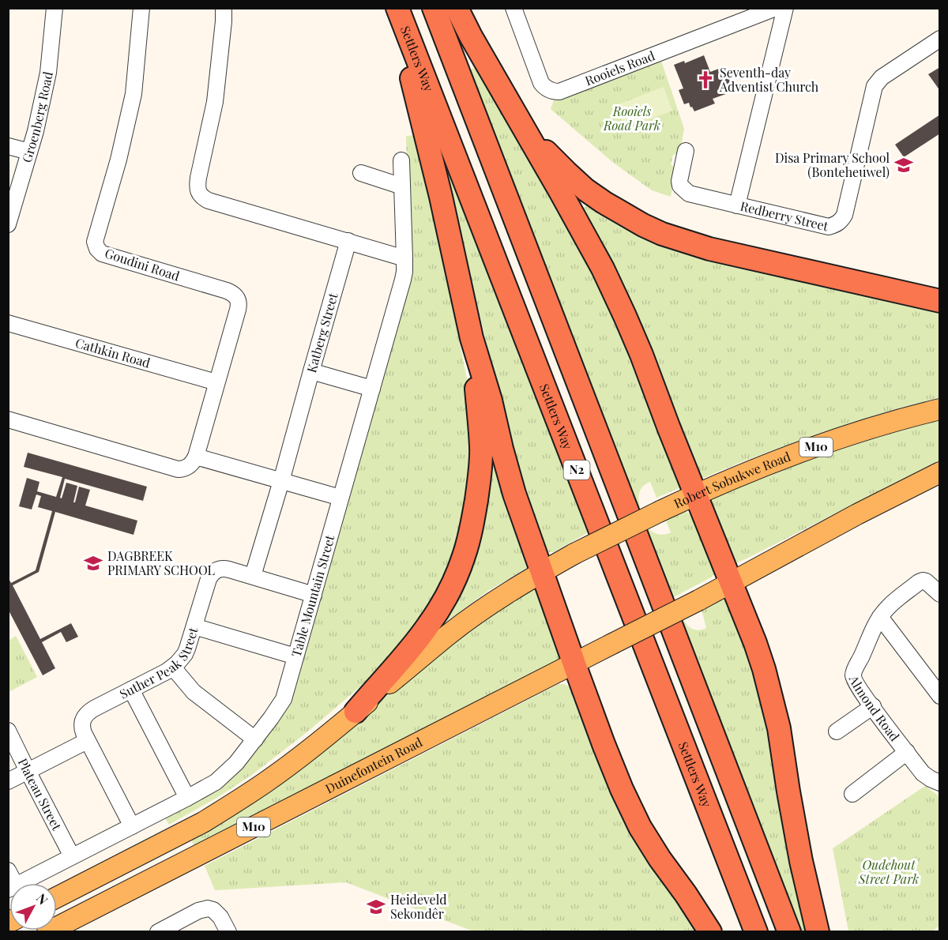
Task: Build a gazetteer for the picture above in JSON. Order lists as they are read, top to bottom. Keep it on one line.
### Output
{"streets":{"highway":["Settlers Way","N2"],"main road":["M10","Robert Sobukwe Road","Duinefontein Road"],"street":["Rooiels Road","Groenberg Road","Redberry Street","Goudini Road","Katberg Street","Cathkin Road","Table Mountain Street","Suther Peak Street","Almond Road","Plateau Street"]},"crossings":[["Goudini Road","Cathkin Road"],["Katberg Street","Suther Peak Street"],["M10","Robert Sobukwe Road"],["M10","Duinefontein Road"],["Table Mountain Street","Suther Peak Street"],["Table Mountain Street","Plateau Street"]],"parks":["Rooiels Road Park","Oudehout Street Park"],"places":{"church":["Seventh-day Adventist Church"],"school or university":["Disa Primary School (Bonteheuwel)","DAGBREEK PRIMARY SCHOOL","Heideveld Sekondêr"]},"north":"top right"}
